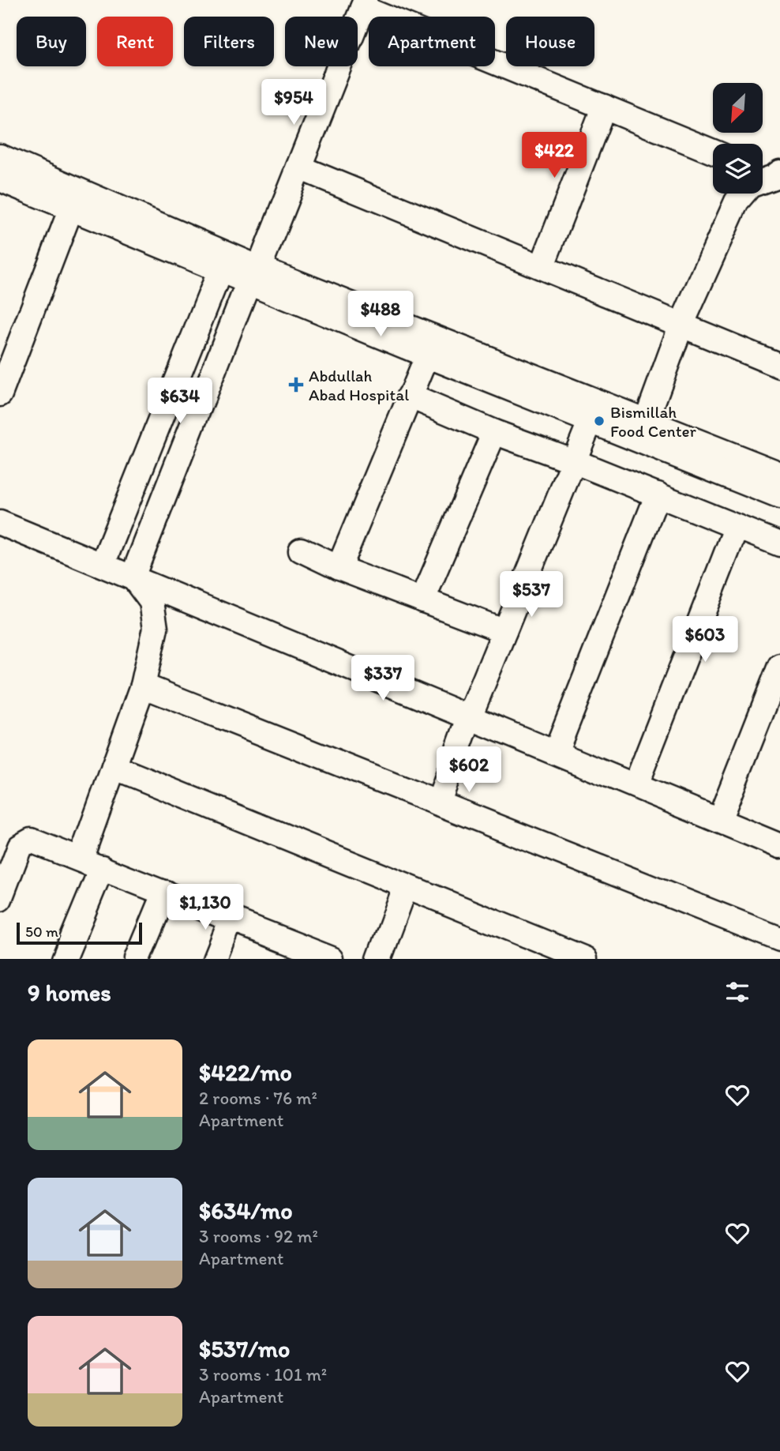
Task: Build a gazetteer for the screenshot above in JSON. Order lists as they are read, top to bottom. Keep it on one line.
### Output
{"places":{"health":["Abdullah Abad Hospital"],"other":["Bismillah Food Center"]},"scale_bar":"50 m","north":"bottom left","page":{"chip":["Buy","Rent","Filters","New","Apartment","House"],"price":["$954","$422","$488","$634","$537","$603","$337","$602","$1,130"],"scale":"50 m","heading":"9 homes","list":[{"name":"$422/mo","note":"2 rooms · 76 m² · Apartment"},{"name":"$634/mo","note":"3 rooms · 92 m² · Apartment"},{"name":"$537/mo","note":"3 rooms · 101 m² · Apartment"}]}}
